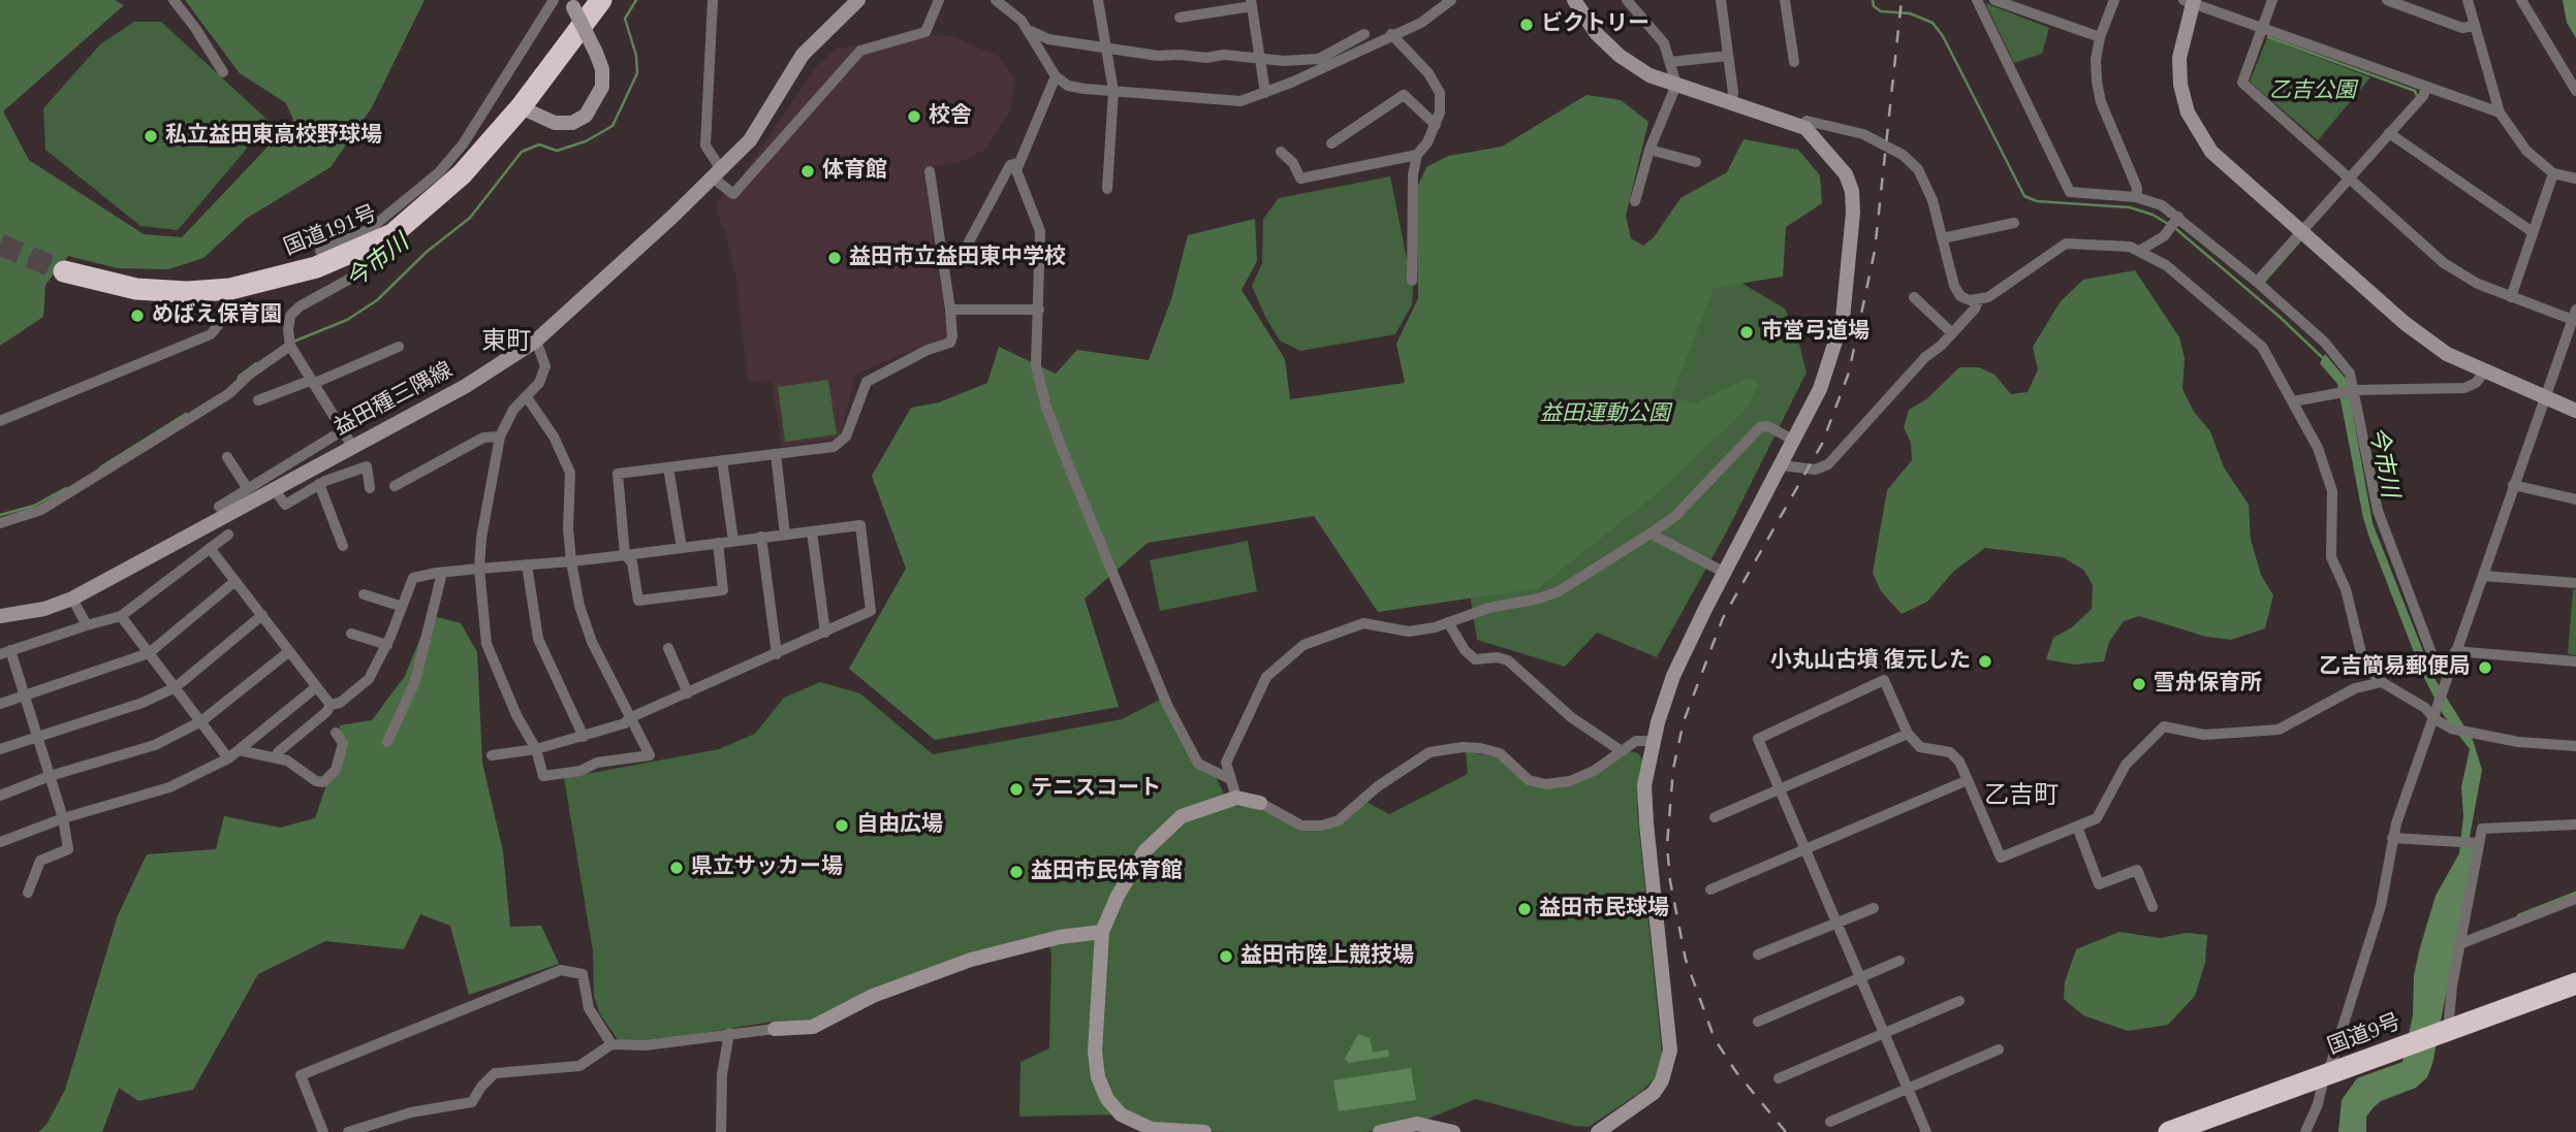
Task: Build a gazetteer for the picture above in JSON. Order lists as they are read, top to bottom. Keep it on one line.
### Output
{"streets":{"highway":["国道191号","国道9号"],"street":["益田種三隅線"]},"districts":["東町","乙吉町"],"water":["今市川"],"parks":["乙吉公園","益田運動公園"],"places":["ビクトリー","校舎","私立益田東高校野球場","体育館","益田市立益田東中学校","めばえ保育園","市営弓道場","小丸山古墳 復元した","乙吉簡易郵便局","雪舟保育所","テニスコート","自由広場","県立サッカー場","益田市民体育館","益田市民球場","益田市陸上競技場"]}
